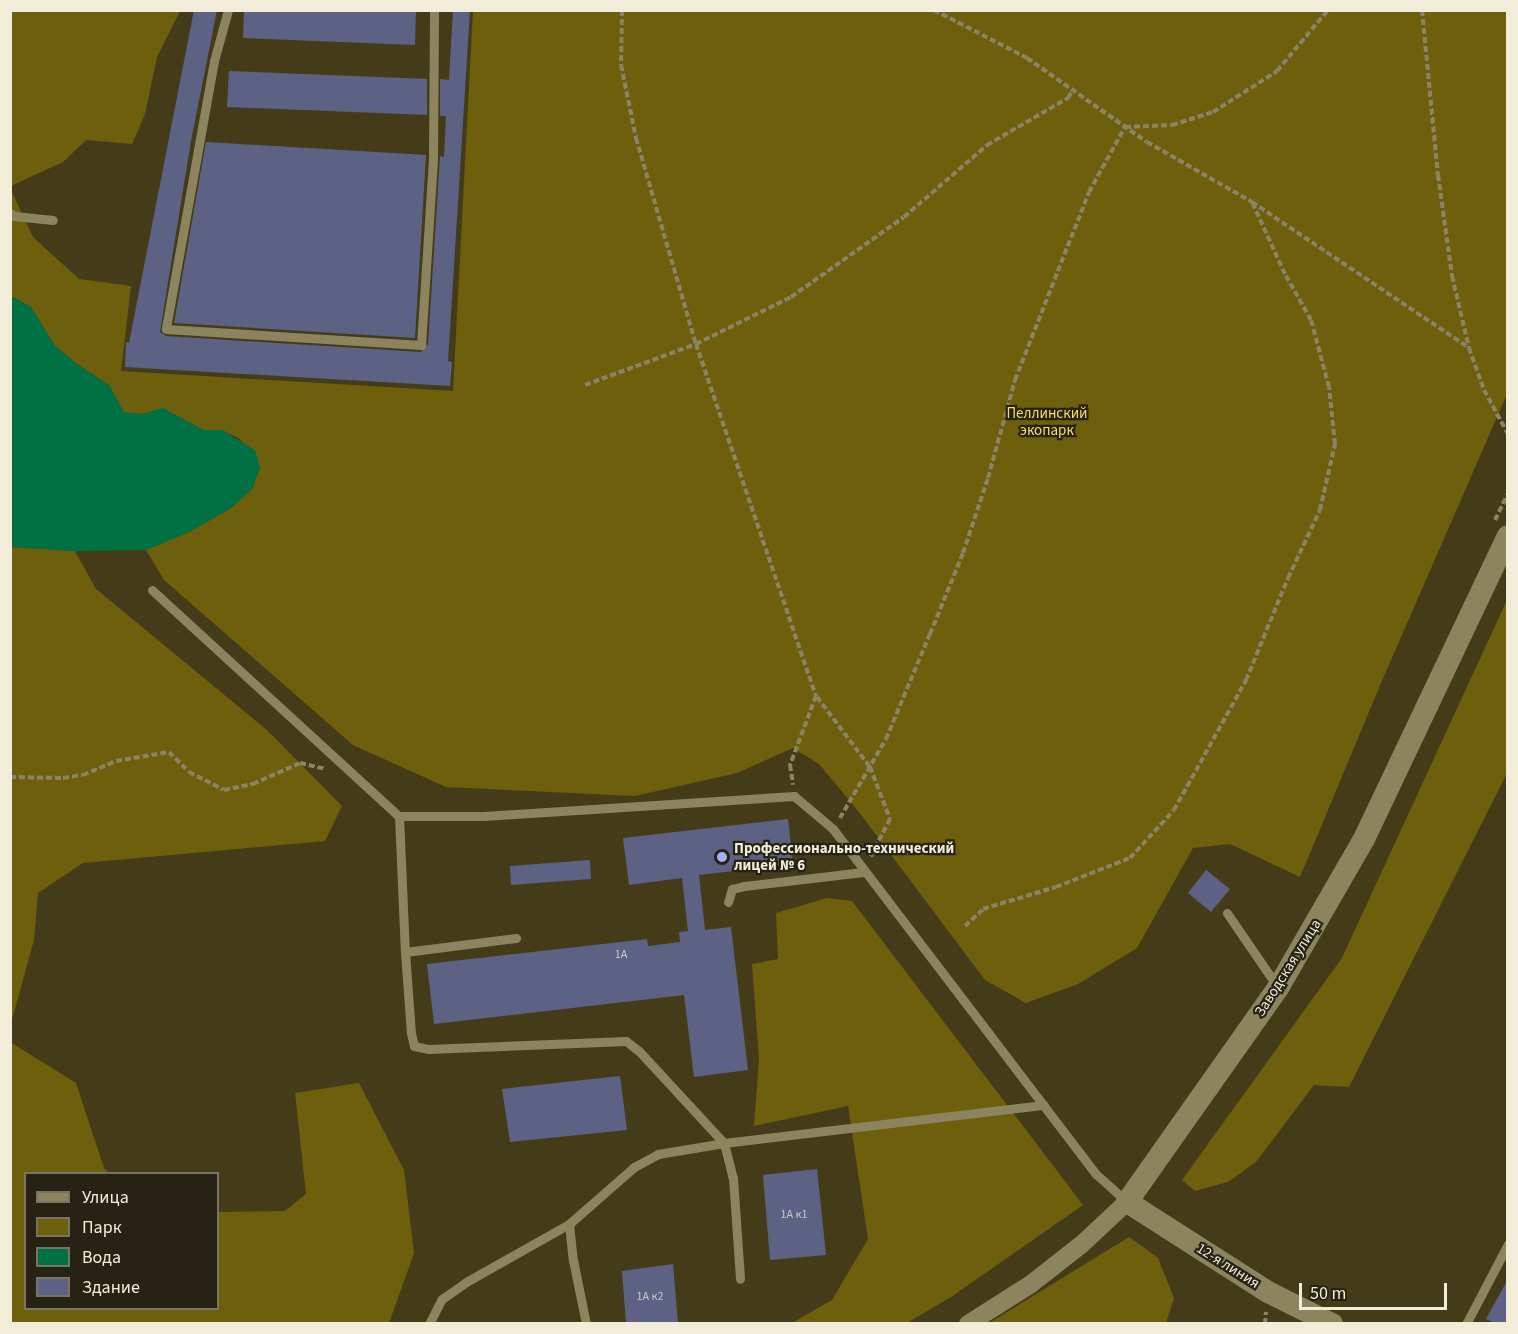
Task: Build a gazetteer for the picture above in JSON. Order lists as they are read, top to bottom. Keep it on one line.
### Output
{"streets":{"street":["Заводская улица","12-я линия"]},"crossings":[["Заводская улица","12-я линия"]],"parks":["Пеллинский экопарк"],"places":["Профессионально-технический лицей № 6"],"house_numbers":["1А","1А к1","1А к2"],"legend":["Улица","Парк","Вода","Здание"],"scale_bar":"50 m"}
